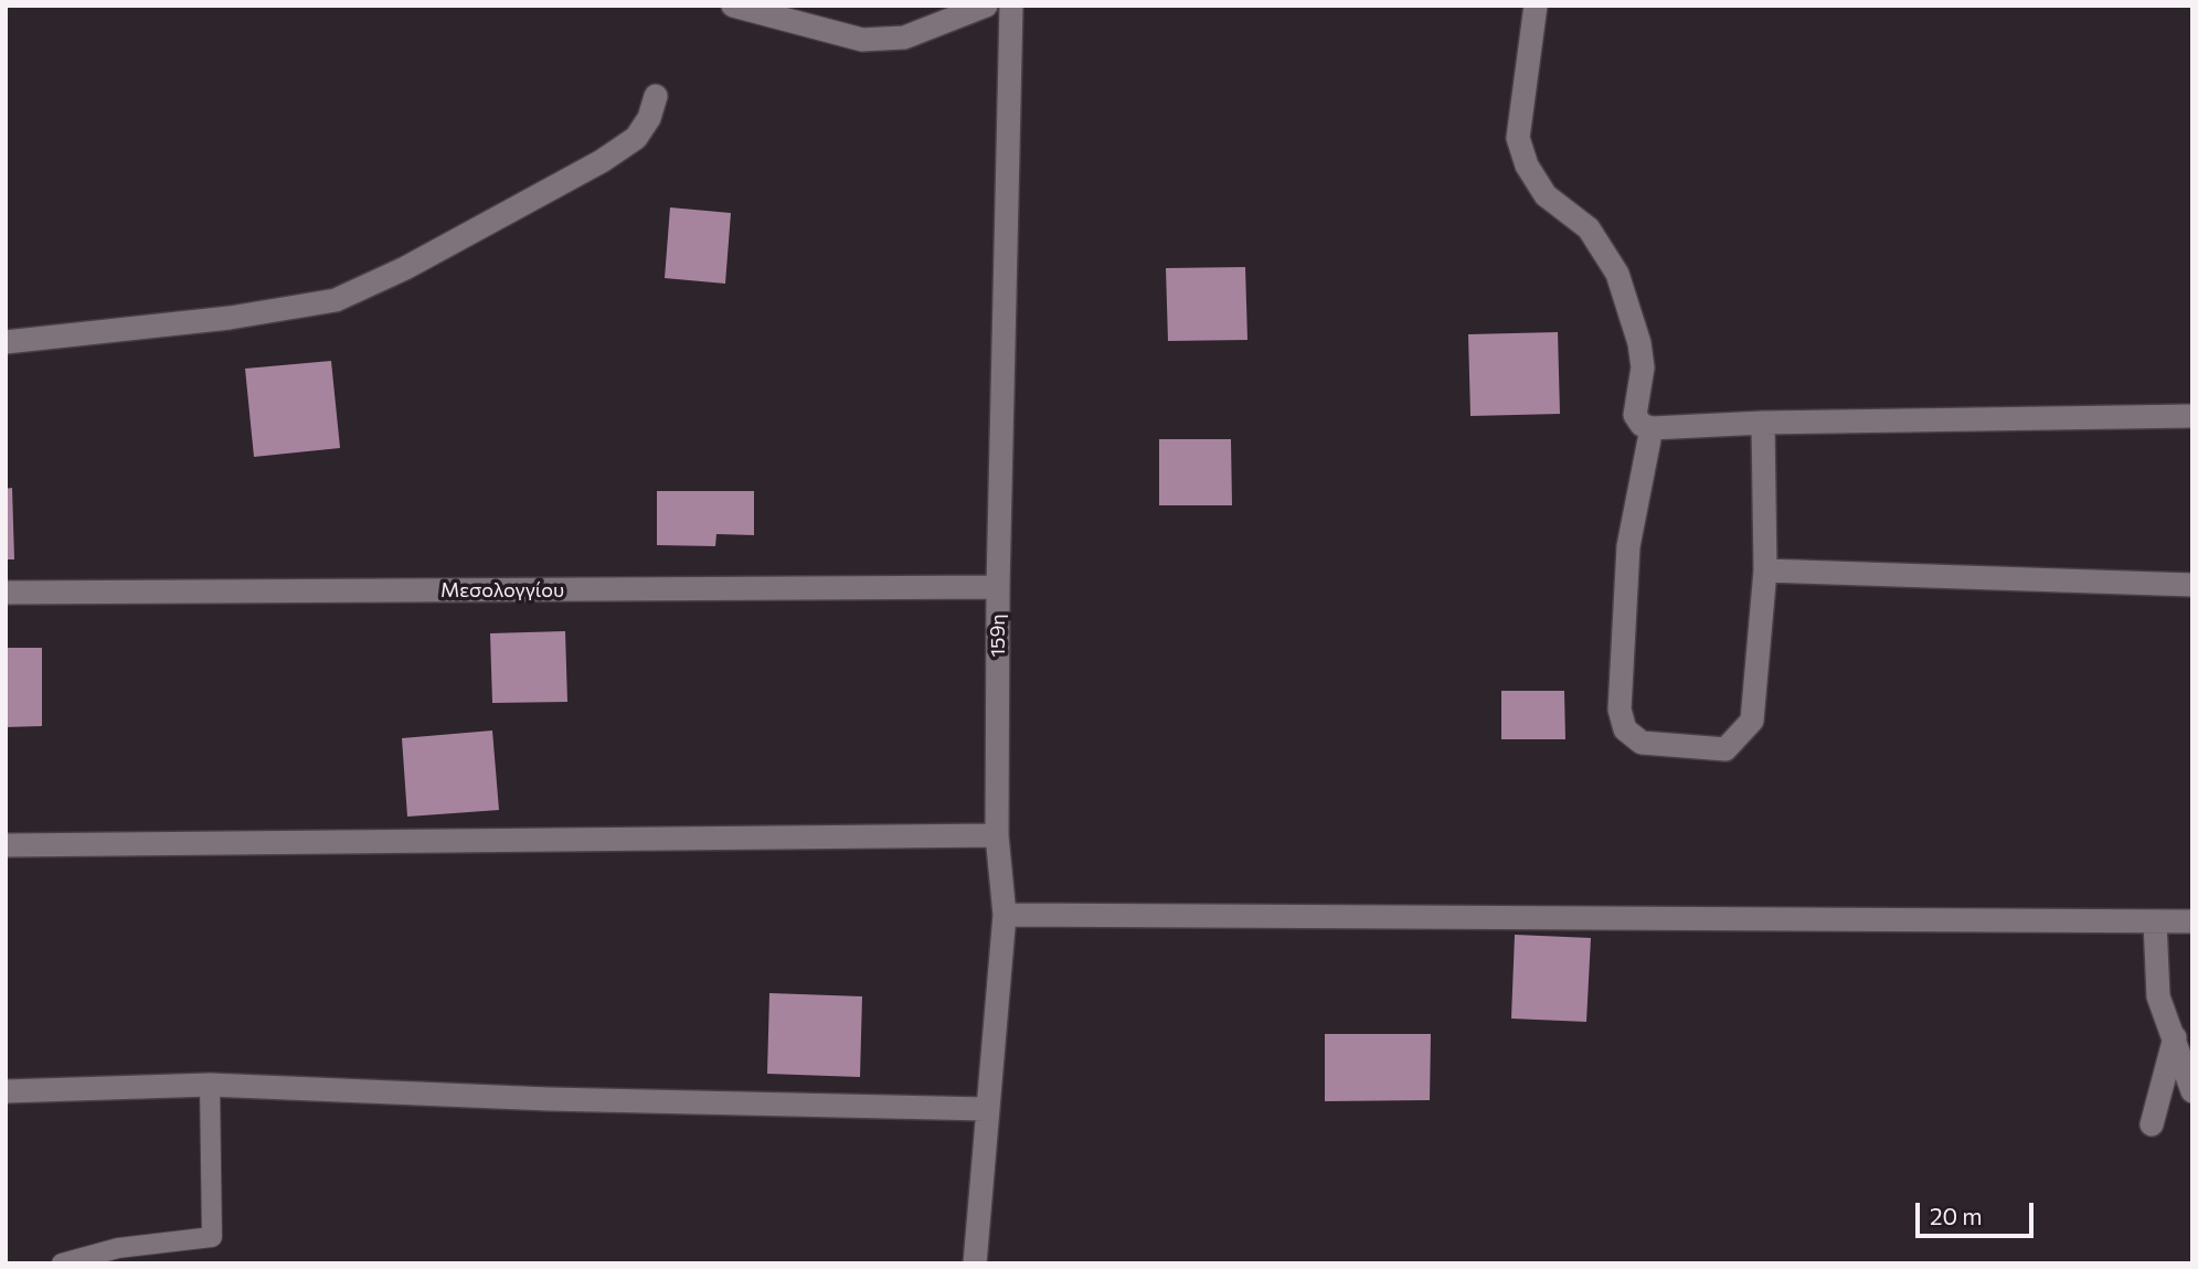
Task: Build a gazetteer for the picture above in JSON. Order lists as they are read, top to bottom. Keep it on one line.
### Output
{"streets":{"street":["Μεσολογγίου","159η"]},"crossings":[["Μεσολογγίου","159η"]],"scale_bar":"20 m"}
